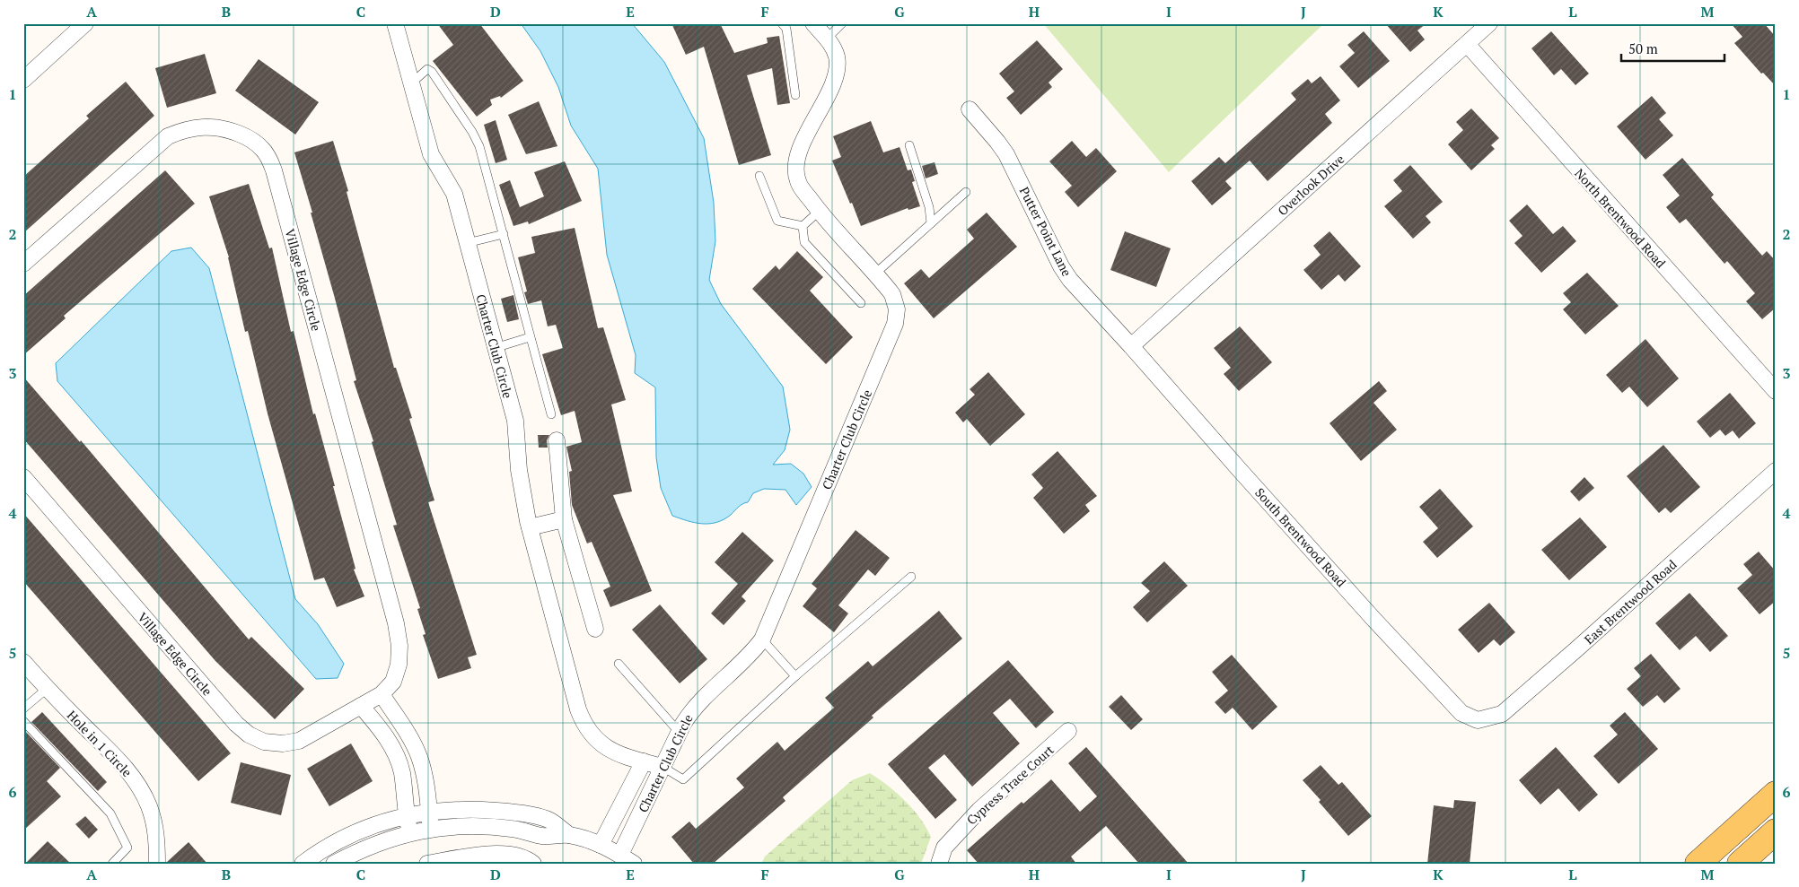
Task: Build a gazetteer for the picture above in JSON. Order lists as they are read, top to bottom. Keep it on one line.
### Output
{"streets":{"street":["Overlook Drive","North Brentwood Road","Putter Point Lane","Village Edge Circle","Charter Club Circle","South Brentwood Road","East Brentwood Road","Hole in 1 Circle","Cypress Trace Court"]},"crossings":[["Overlook Drive","North Brentwood Road"],["Overlook Drive","Putter Point Lane"],["Overlook Drive","South Brentwood Road"],["Putter Point Lane","South Brentwood Road"],["South Brentwood Road","East Brentwood Road"]],"scale_bar":"50 m","grid":{"columns":["A","B","C","D","E","F","G","H","I","J","K","L","M"],"rows":["1","2","3","4","5","6"]}}
